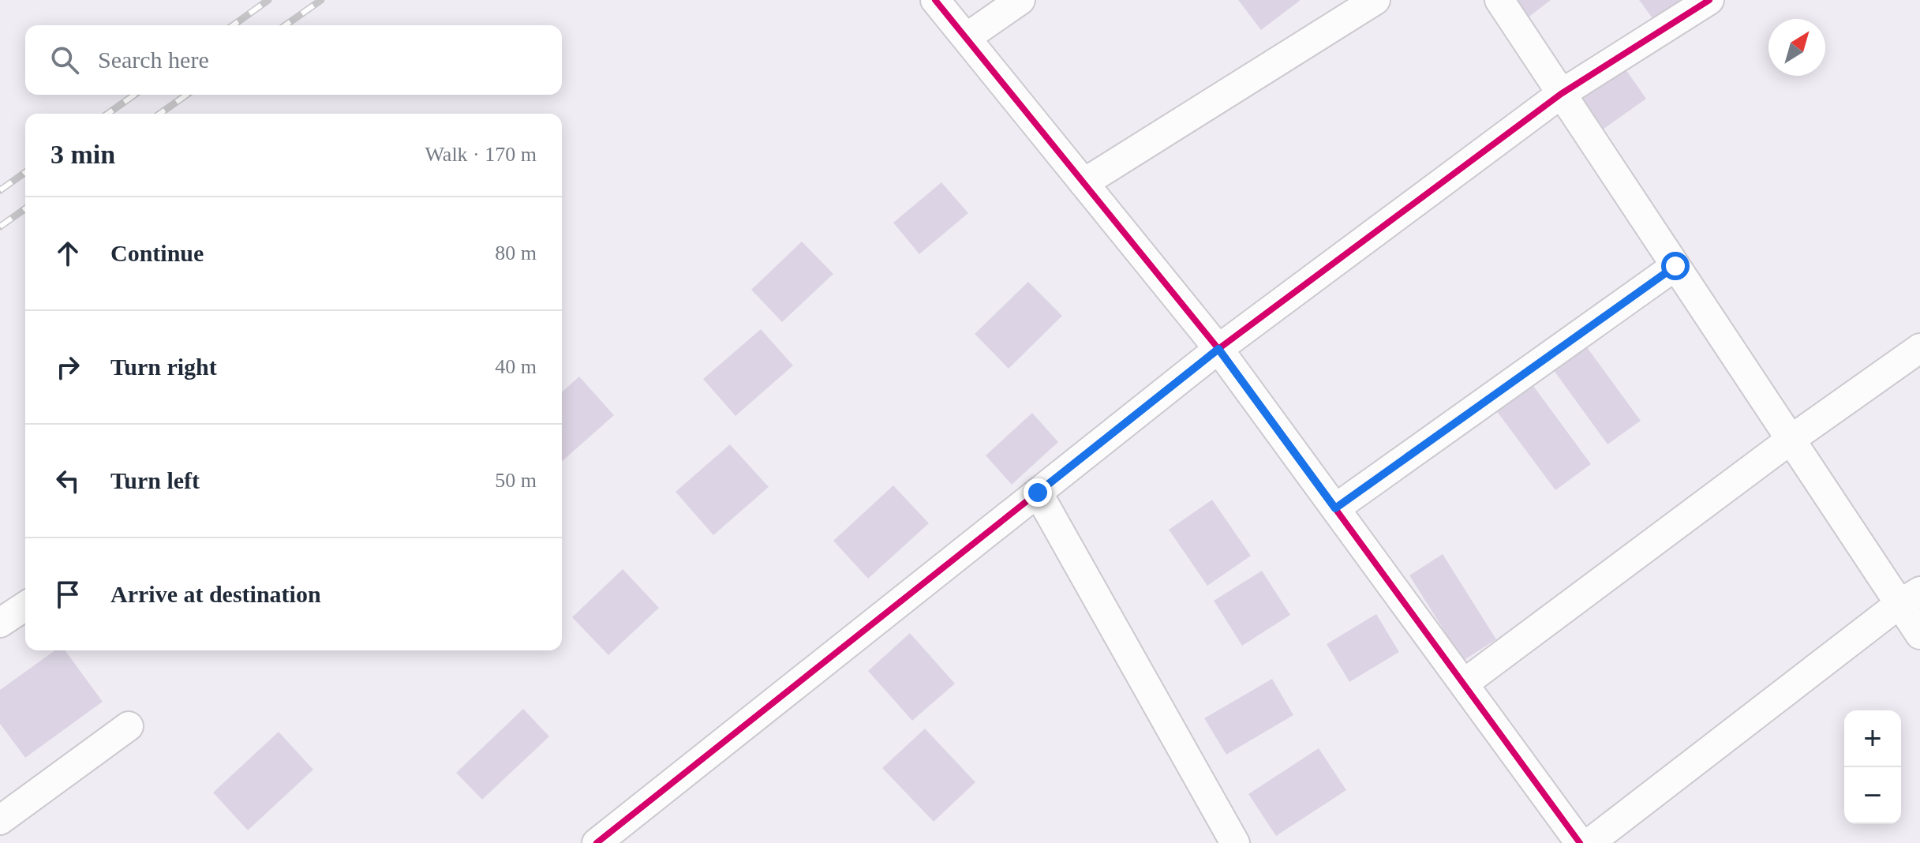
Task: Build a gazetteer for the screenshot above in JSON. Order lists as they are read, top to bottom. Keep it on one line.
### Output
{"north":"top right","page":{"search":"Search here","heading":["3 min","Walk · 170 m"],"list":[["Continue","80 m"],["Turn right","40 m"],["Turn left","50 m"],"Arrive at destination"],"map_buttons":["+","−"]}}
